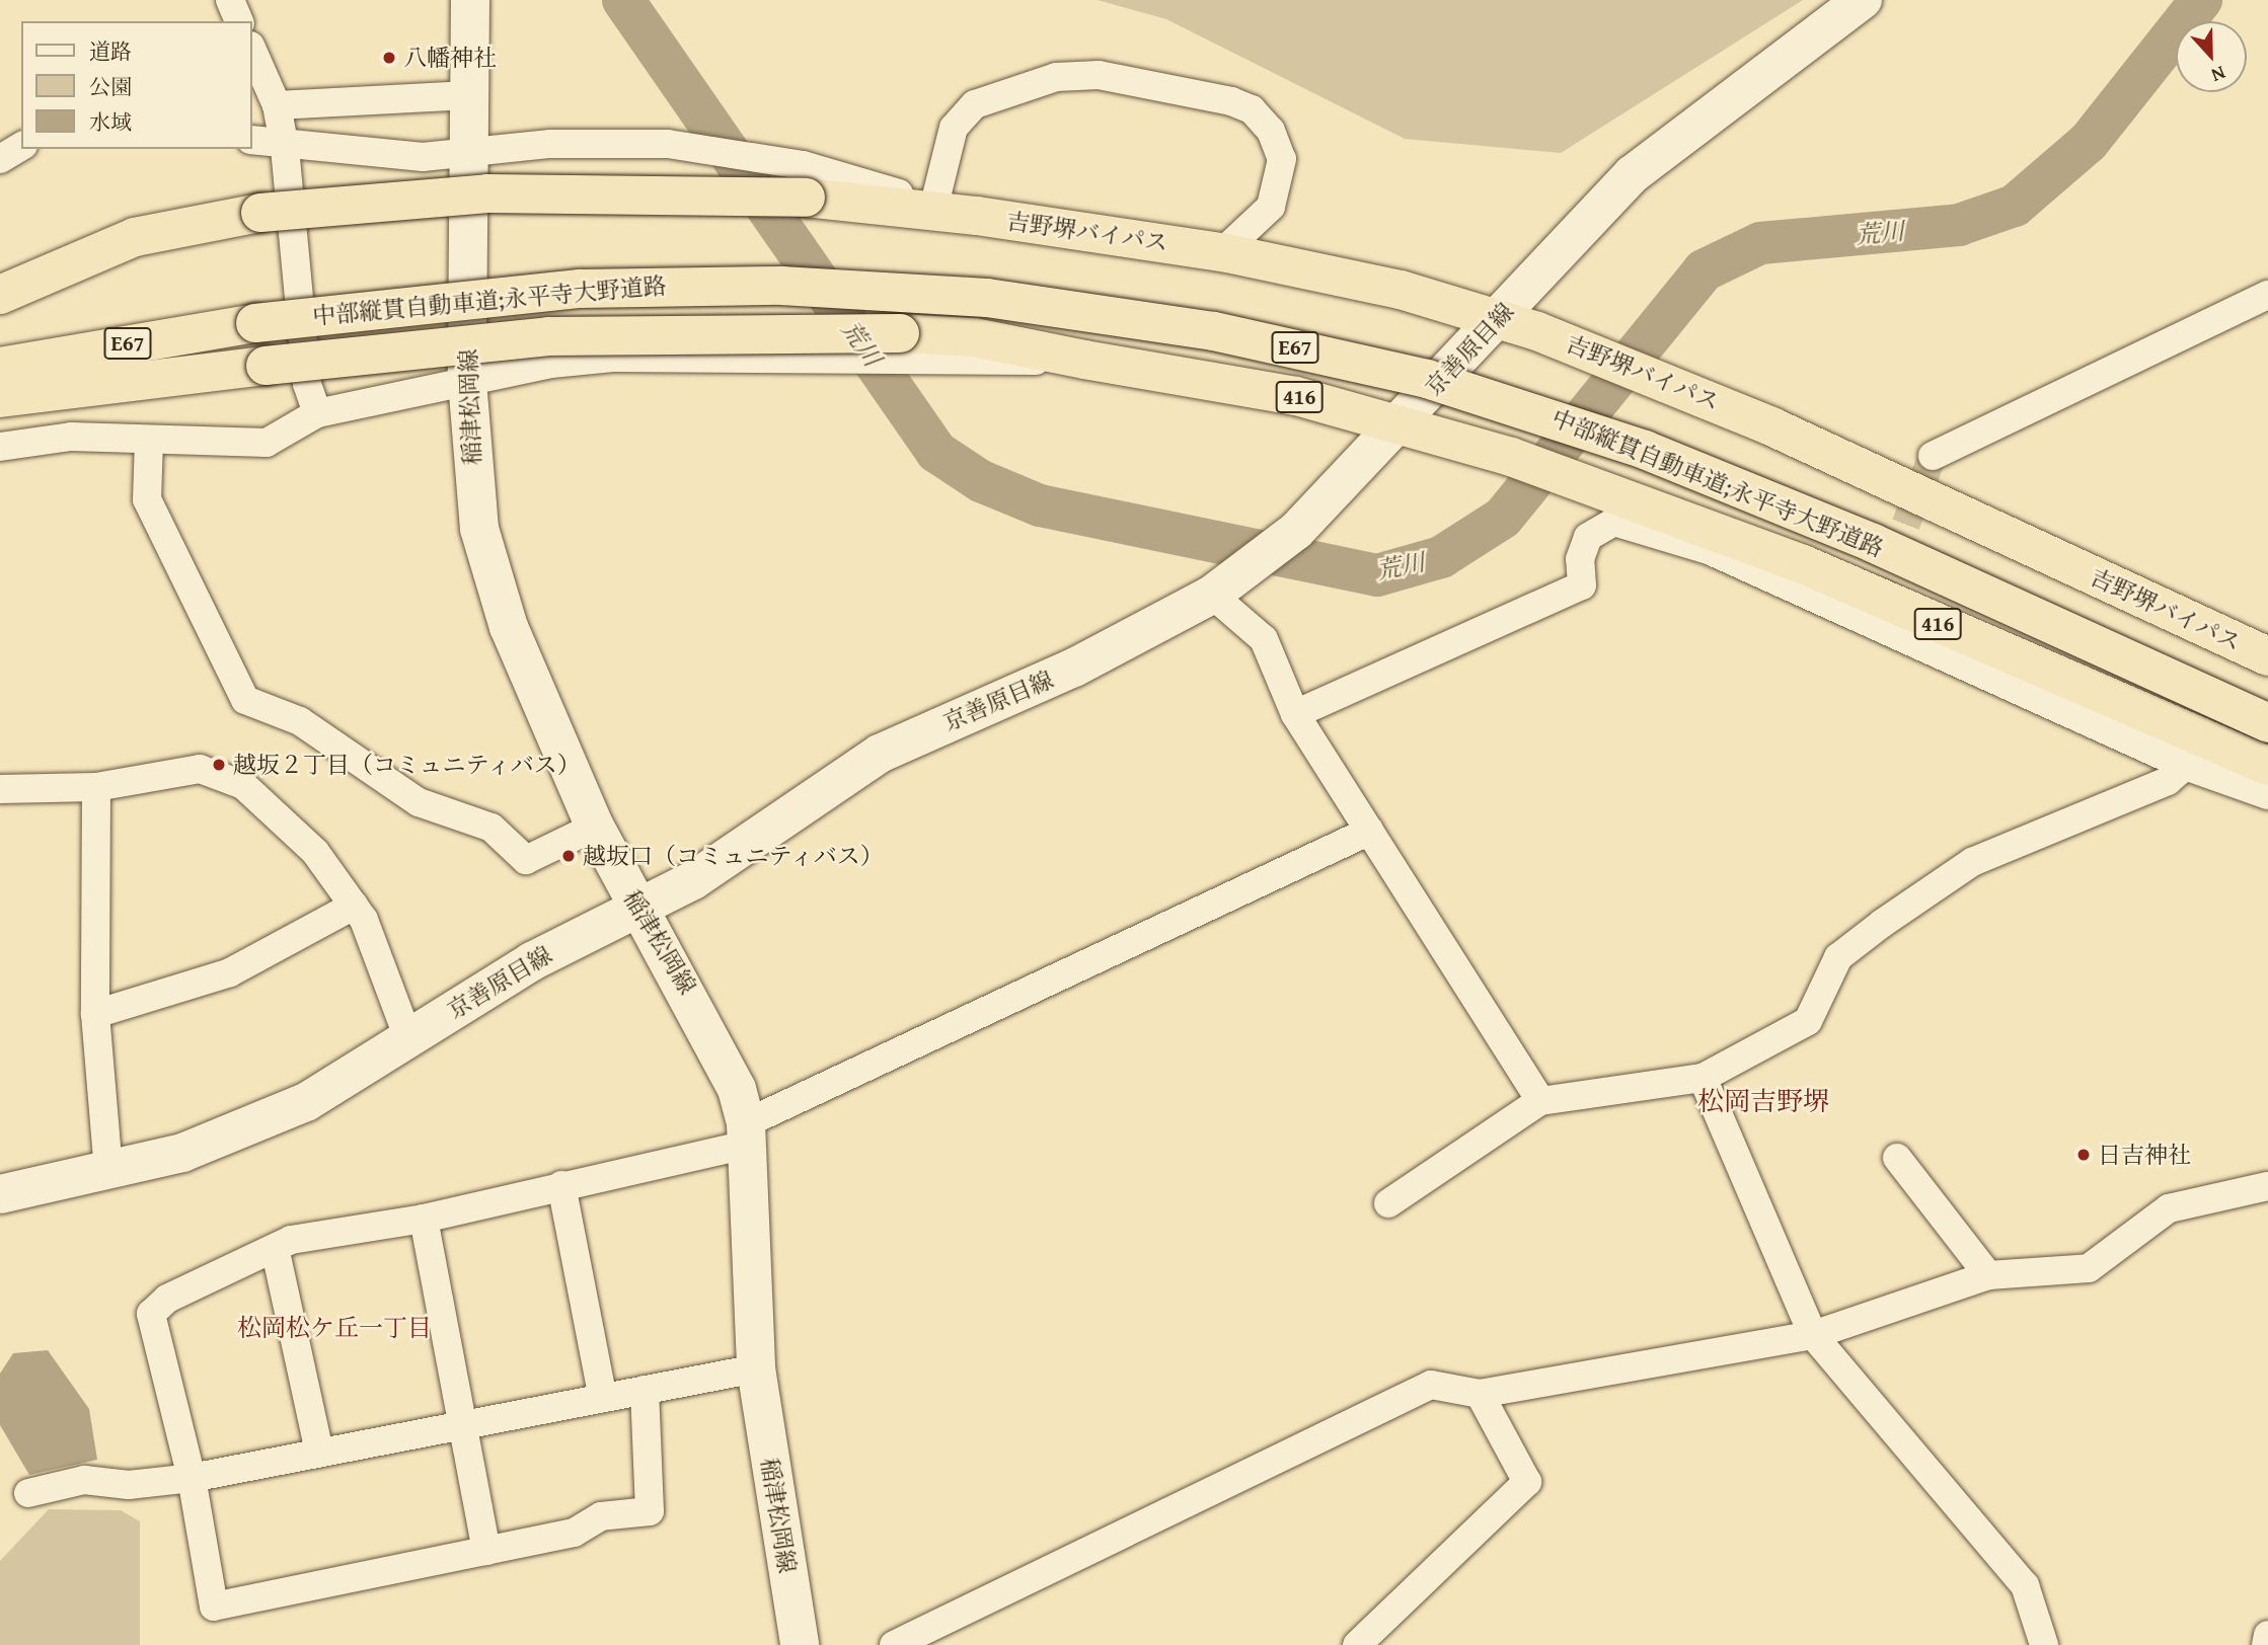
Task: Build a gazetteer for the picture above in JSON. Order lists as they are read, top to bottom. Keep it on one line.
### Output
{"streets":{"highway":["吉野堺バイパス","中部縦貫自動車道;永平寺大野道路","E67","416"],"main road":["京善原目線","稲津松岡線"]},"crossings":[["吉野堺バイパス","京善原目線"],["京善原目線","416"],["京善原目線","稲津松岡線"]],"districts":["松岡吉野堺","松岡松ケ丘一丁目"],"water":["荒川"],"places":["八幡神社","越坂２丁目（コミュニティバス）","越坂口（コミュニティバス）","日吉神社"],"legend":["道路","公園","水域"],"north":"bottom"}
